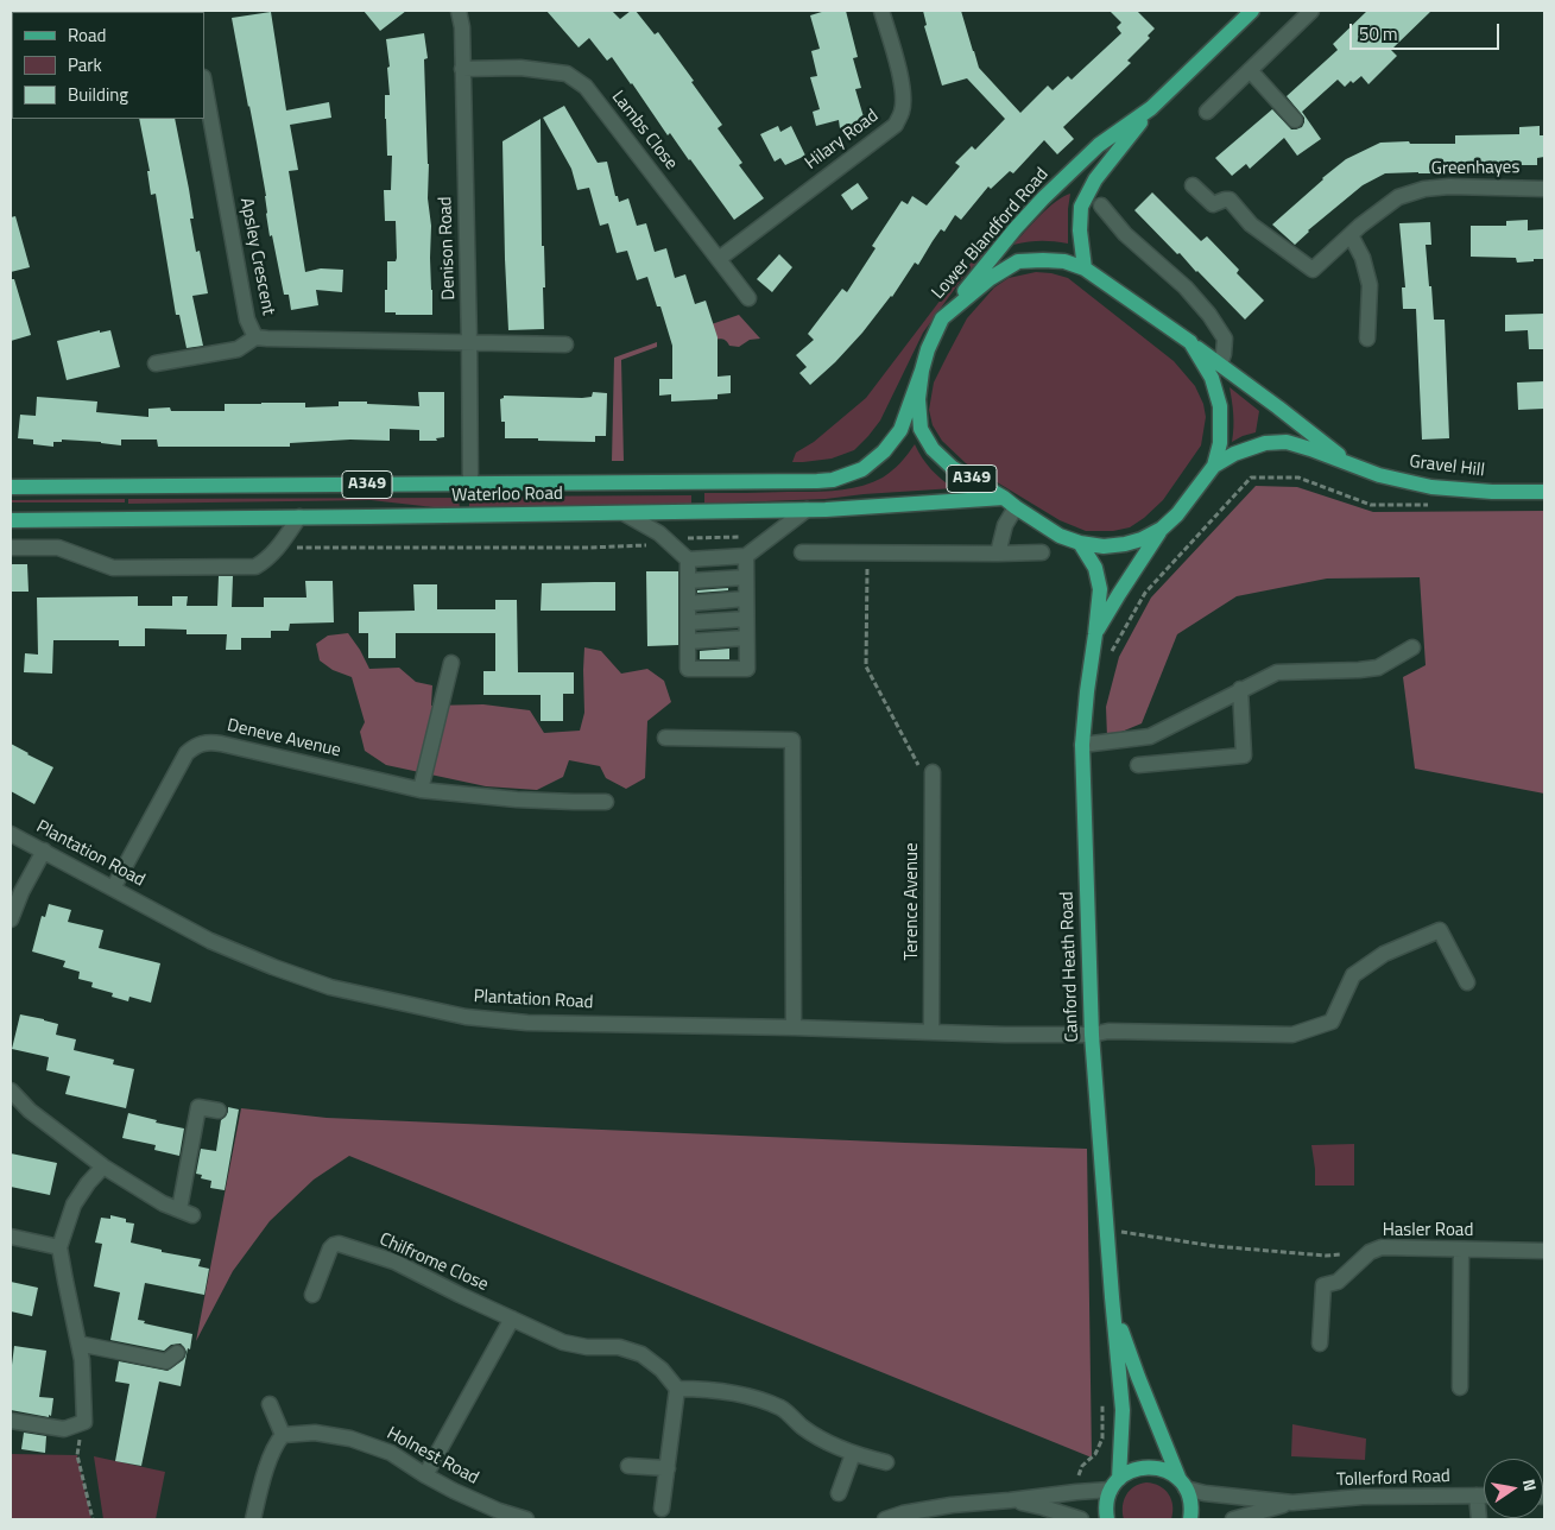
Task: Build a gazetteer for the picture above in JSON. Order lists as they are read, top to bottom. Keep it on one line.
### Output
{"streets":{"main road":["Lower Blandford Road","Gravel Hill","A349","Waterloo Road","Canford Heath Road"],"street":["Lambs Close","Hilary Road","Greenhayes","Denison Road","Apsley Crescent","Deneve Avenue","Plantation Road","Terence Avenue","Hasler Road","Chilfrome Close","Holnest Road","Tollerford Road"]},"crossings":[["Lambs Close","Hilary Road"],["Lambs Close","Denison Road"],["Lower Blandford Road","A349"],["Denison Road","Apsley Crescent"],["Denison Road","Waterloo Road"],["Gravel Hill","A349"],["A349","Waterloo Road"],["A349","Canford Heath Road"],["Deneve Avenue","Plantation Road"],["Plantation Road","Terence Avenue"],["Plantation Road","Canford Heath Road"],["Canford Heath Road","Tollerford Road"]],"legend":["Road","Park","Building"],"scale_bar":"50 m","north":"right"}
